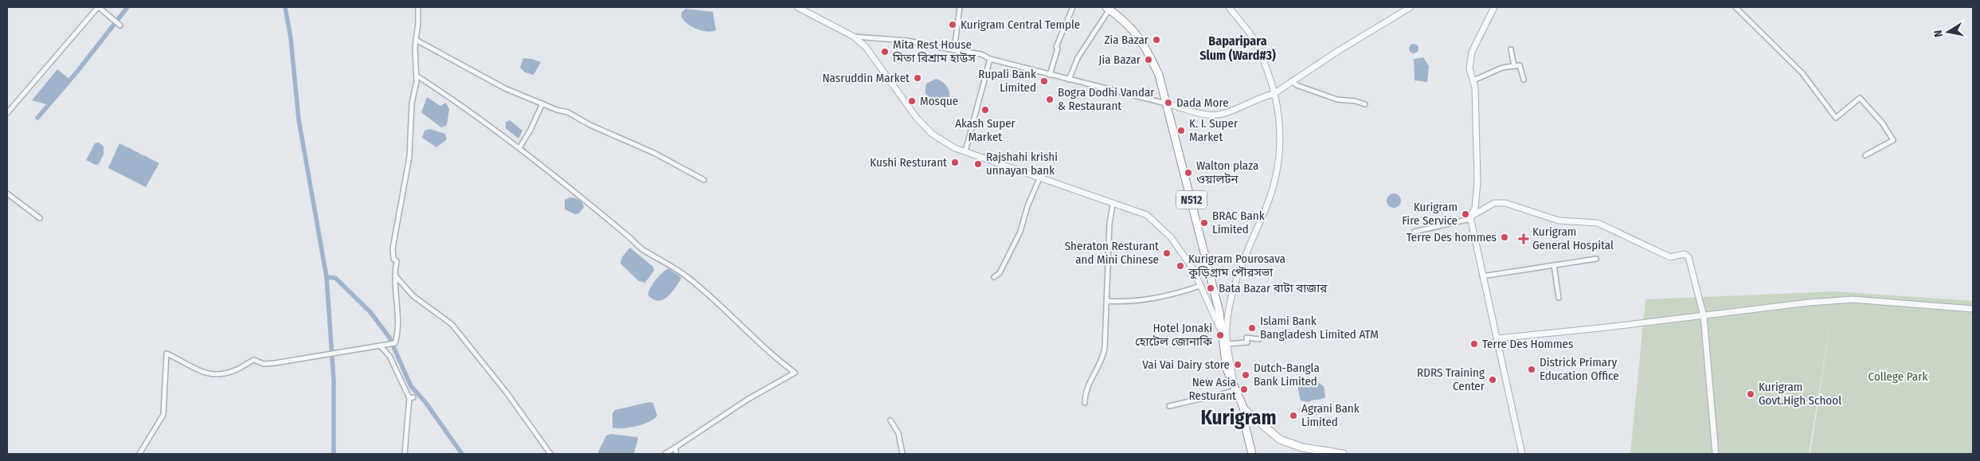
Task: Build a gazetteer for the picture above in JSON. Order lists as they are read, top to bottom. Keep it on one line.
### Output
{"streets":{"main road":["N512"]},"districts":["Baparipara Slum (Ward#3)","Kurigram"],"parks":["College Park"],"places":{"other":["Kurigram Central Temple","Zia Bazar","Mita Rest House মিতা বিশ্রাম হাউস","Jia Bazar","Nasruddin Market","Rupali Bank Limited","Bogra Dodhi Vandar & Restaurant","Mosque","Dada More","Akash Super Market","K. I. Super Market","Kushi Resturant","Rajshahi krishi unnayan bank","Walton plaza ওয়ালটন","Kurigram Fire Service","BRAC Bank Limited","Terre Des hommes","Sheraton Resturant and Mini Chinese","Kurigram Pourosava কুড়িগ্রাম পৌরসভা","Bata Bazar বাটা বাজার","Islami Bank Bangladesh Limited ATM","Hotel Jonaki হোটেল জোনাকি","Terre Des Hommes","Vai Vai Dairy store","Districk Primary Education Office","Dutch-Bangla Bank Limited","RDRS Training Center","New Asia Resturant","Kurigram Govt.High School","Agrani Bank Limited"],"health":["Kurigram General Hospital"]},"north":"left"}
